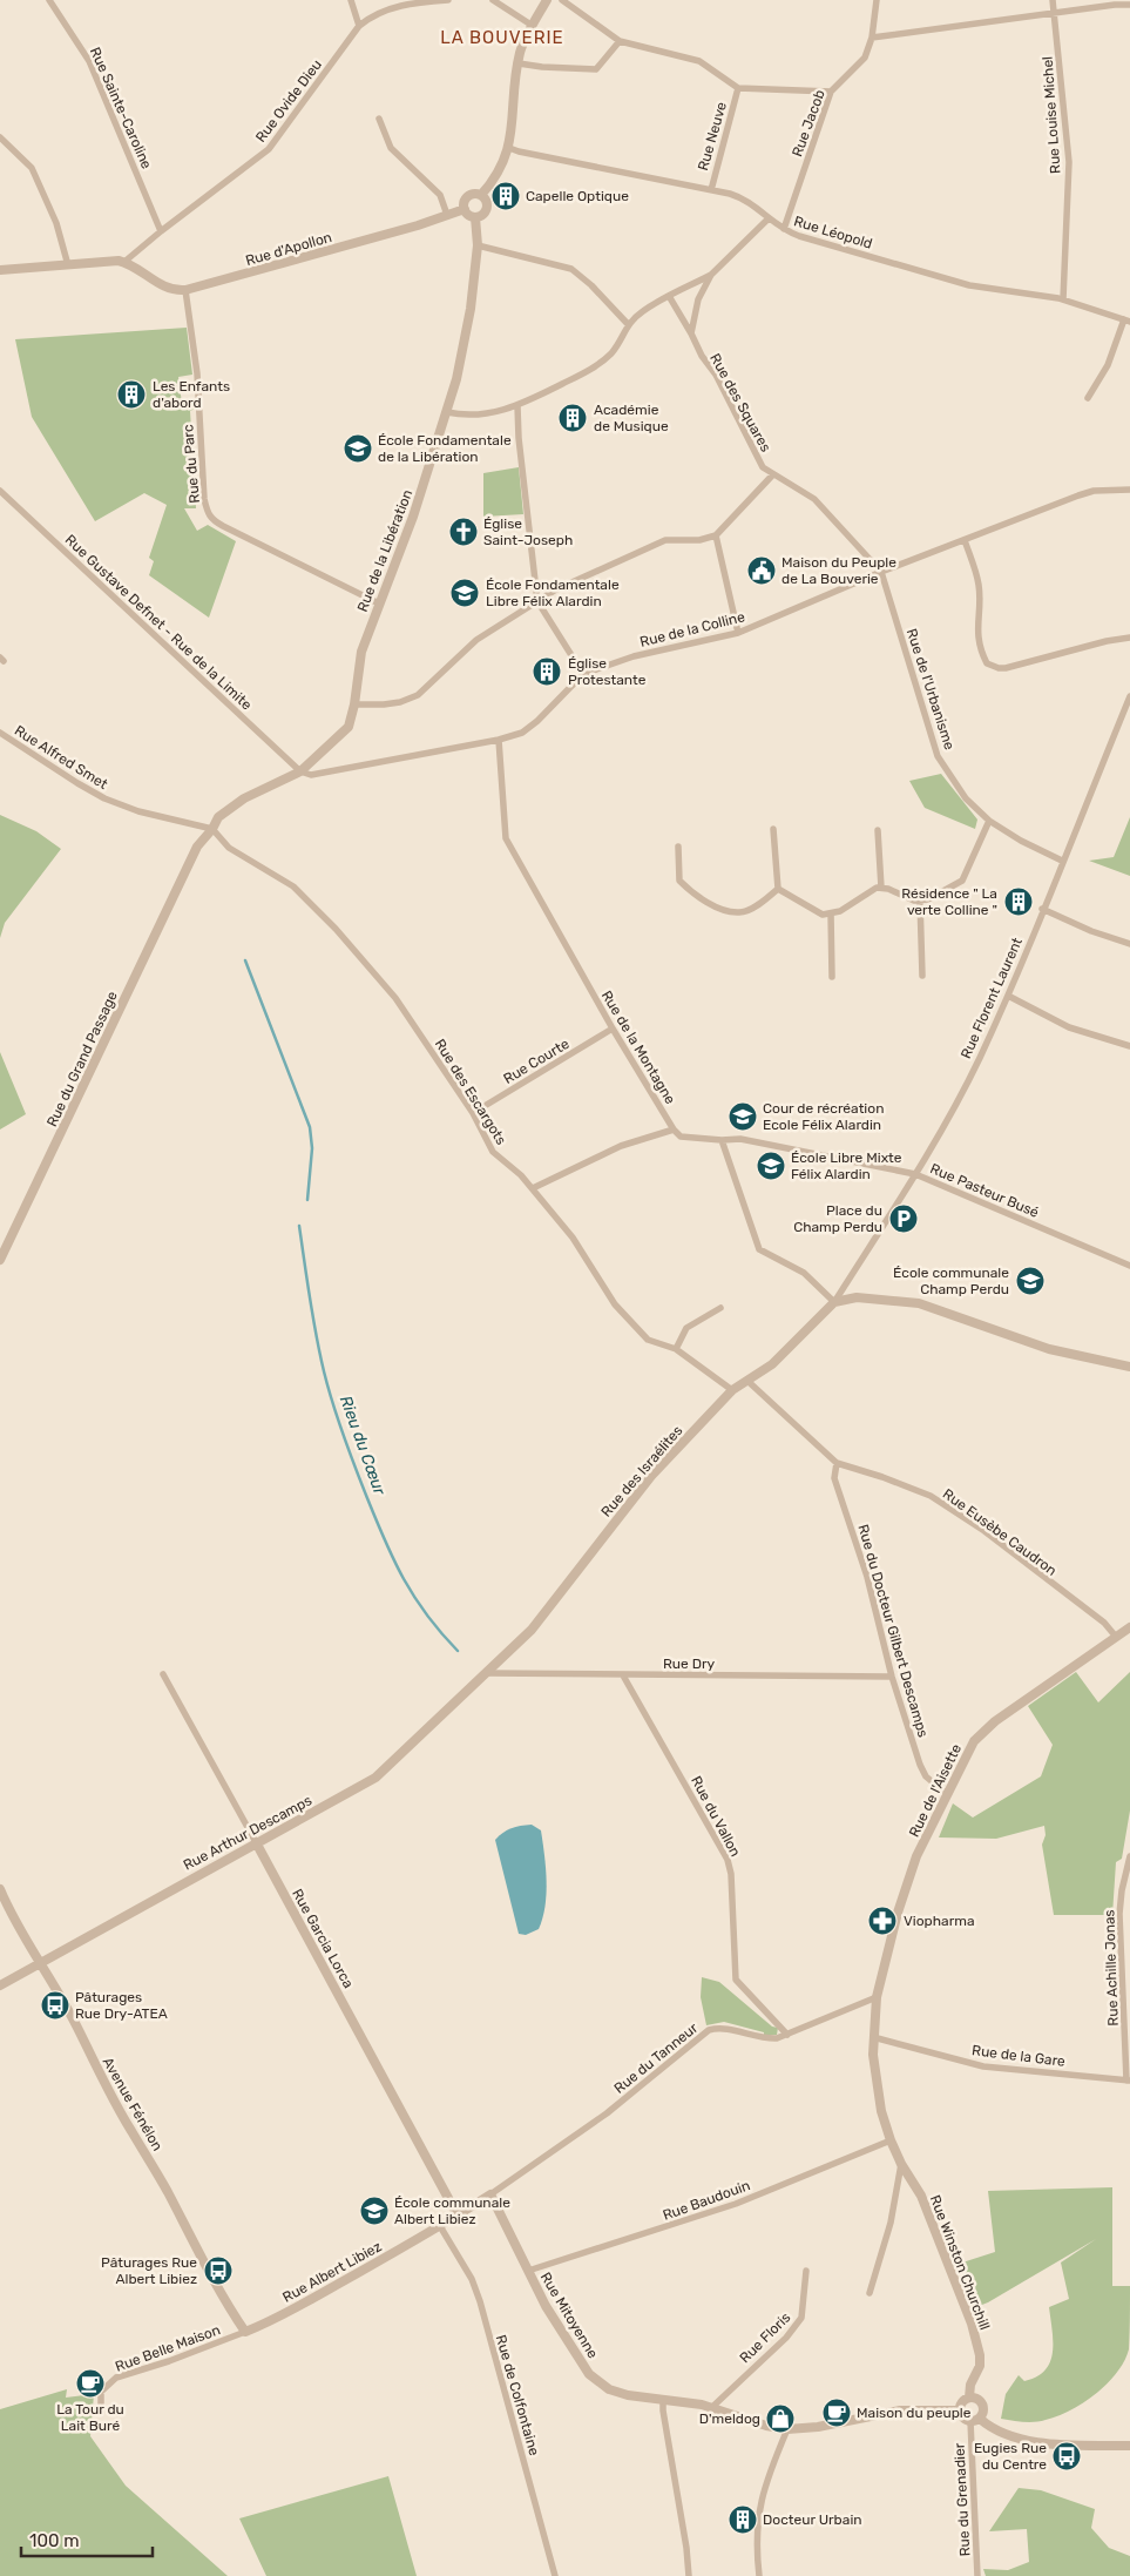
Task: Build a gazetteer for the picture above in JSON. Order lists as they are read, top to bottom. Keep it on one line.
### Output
{"streets":{"street":["Rue Ovide Dieu","Rue Sainte-Caroline","Rue Louise Michel","Rue Jacob","Rue Neuve","Rue Léopold","Rue d'Apollon","Rue des Squares","Rue du Parc","Rue de la Libération","Rue Gustave Defnet - Rue de la Limite","Rue de la Colline","Rue de l'Urbanisme","Rue Alfred Smet","Rue Florent Laurent","Rue de la Montagne","Rue du Grand Passage","Rue Courte","Rue des Escargots","Rue Pasteur Busé","Rue des Israélites","Rue Eusèbe Caudron","Rue du Docteur Gilbert Descamps","Rue Dry","Rue de l'Aisette","Rue du Vallon","Rue Arthur Descamps","Rue Garcia Lorca","Rue Achille Jonas","Rue de la Gare","Rue du Tanneur","Avenue Fénélon","Rue Baudouin","Rue Winston Churchill","Rue Albert Libiez","Rue Mitoyenne","Rue Floris","Rue Belle Maison","Rue de Colfontaine","Rue du Grenadier"]},"crossings":[["Rue Ovide Dieu","Rue Sainte-Caroline"],["Rue Louise Michel","Rue Léopold"],["Rue Jacob","Rue Léopold"],["Rue Neuve","Rue Léopold"],["Rue d'Apollon","Rue du Parc"],["Rue d'Apollon","Rue de la Libération"],["Rue des Squares","Rue de la Colline"],["Rue des Squares","Rue de l'Urbanisme"],["Rue du Parc","Rue de la Libération"],["Rue de la Libération","Rue Gustave Defnet - Rue de la Limite"],["Rue de la Libération","Rue de la Colline"],["Rue Gustave Defnet - Rue de la Limite","Rue de la Colline"],["Rue de la Colline","Rue de l'Urbanisme"],["Rue de la Colline","Rue de la Montagne"],["Rue de l'Urbanisme","Rue Florent Laurent"],["Rue Alfred Smet","Rue du Grand Passage"],["Rue Alfred Smet","Rue des Escargots"],["Rue Florent Laurent","Rue Pasteur Busé"],["Rue de la Montagne","Rue Courte"],["Rue du Grand Passage","Rue des Escargots"],["Rue Courte","Rue des Escargots"],["Rue des Escargots","Rue des Israélites"],["Rue des Israélites","Rue Eusèbe Caudron"],["Rue des Israélites","Rue Dry"],["Rue des Israélites","Rue Arthur Descamps"],["Rue Eusèbe Caudron","Rue du Docteur Gilbert Descamps"],["Rue Eusèbe Caudron","Rue de l'Aisette"],["Rue du Docteur Gilbert Descamps","Rue Dry"],["Rue du Docteur Gilbert Descamps","Rue de l'Aisette"],["Rue Dry","Rue du Vallon"],["Rue Dry","Rue Arthur Descamps"],["Rue de l'Aisette","Rue de la Gare"],["Rue de l'Aisette","Rue du Tanneur"],["Rue de l'Aisette","Rue Winston Churchill"],["Rue du Vallon","Rue du Tanneur"],["Rue Arthur Descamps","Rue Garcia Lorca"],["Rue Arthur Descamps","Avenue Fénélon"],["Rue Garcia Lorca","Rue Albert Libiez"],["Rue Achille Jonas","Rue de la Gare"],["Rue de la Gare","Rue Winston Churchill"],["Rue du Tanneur","Rue Albert Libiez"],["Rue du Tanneur","Rue Mitoyenne"],["Avenue Fénélon","Rue Albert Libiez"],["Avenue Fénélon","Rue Belle Maison"],["Rue Baudouin","Rue Winston Churchill"],["Rue Baudouin","Rue Mitoyenne"],["Rue Winston Churchill","Rue Mitoyenne"],["Rue Winston Churchill","Rue du Grenadier"],["Rue Albert Libiez","Rue Mitoyenne"],["Rue Albert Libiez","Rue Belle Maison"],["Rue Albert Libiez","Rue de Colfontaine"],["Rue Mitoyenne","Rue Floris"],["Rue Mitoyenne","Rue du Grenadier"]],"districts":["LA BOUVERIE"],"water":["Rieu du Cœur"],"places":{"building":["Capelle Optique","Les Enfants d'abord","Académie de Musique","Église Protestante","Résidence \" La verte Colline \"","Docteur Urbain"],"school or university":["École Fondamentale de la Libération","École Fondamentale Libre Félix Alardin","Cour de récréation Ecole Félix Alardin","École Libre Mixte Félix Alardin","École communale Champ Perdu","École communale Albert Libiez"],"church":["Église Saint-Joseph"],"public building":["Maison du Peuple de La Bouverie"],"parking":["Place du Champ Perdu"],"pharmacy":["Viopharma"],"bus stop":["Pâturages Rue Dry-ATEA","Pâturages Rue Albert Libiez","Eugies Rue du Centre"],"cafe":["La Tour du Lait Buré","Maison du peuple"],"shop":["D'meldog"]},"scale_bar":"100 m"}
